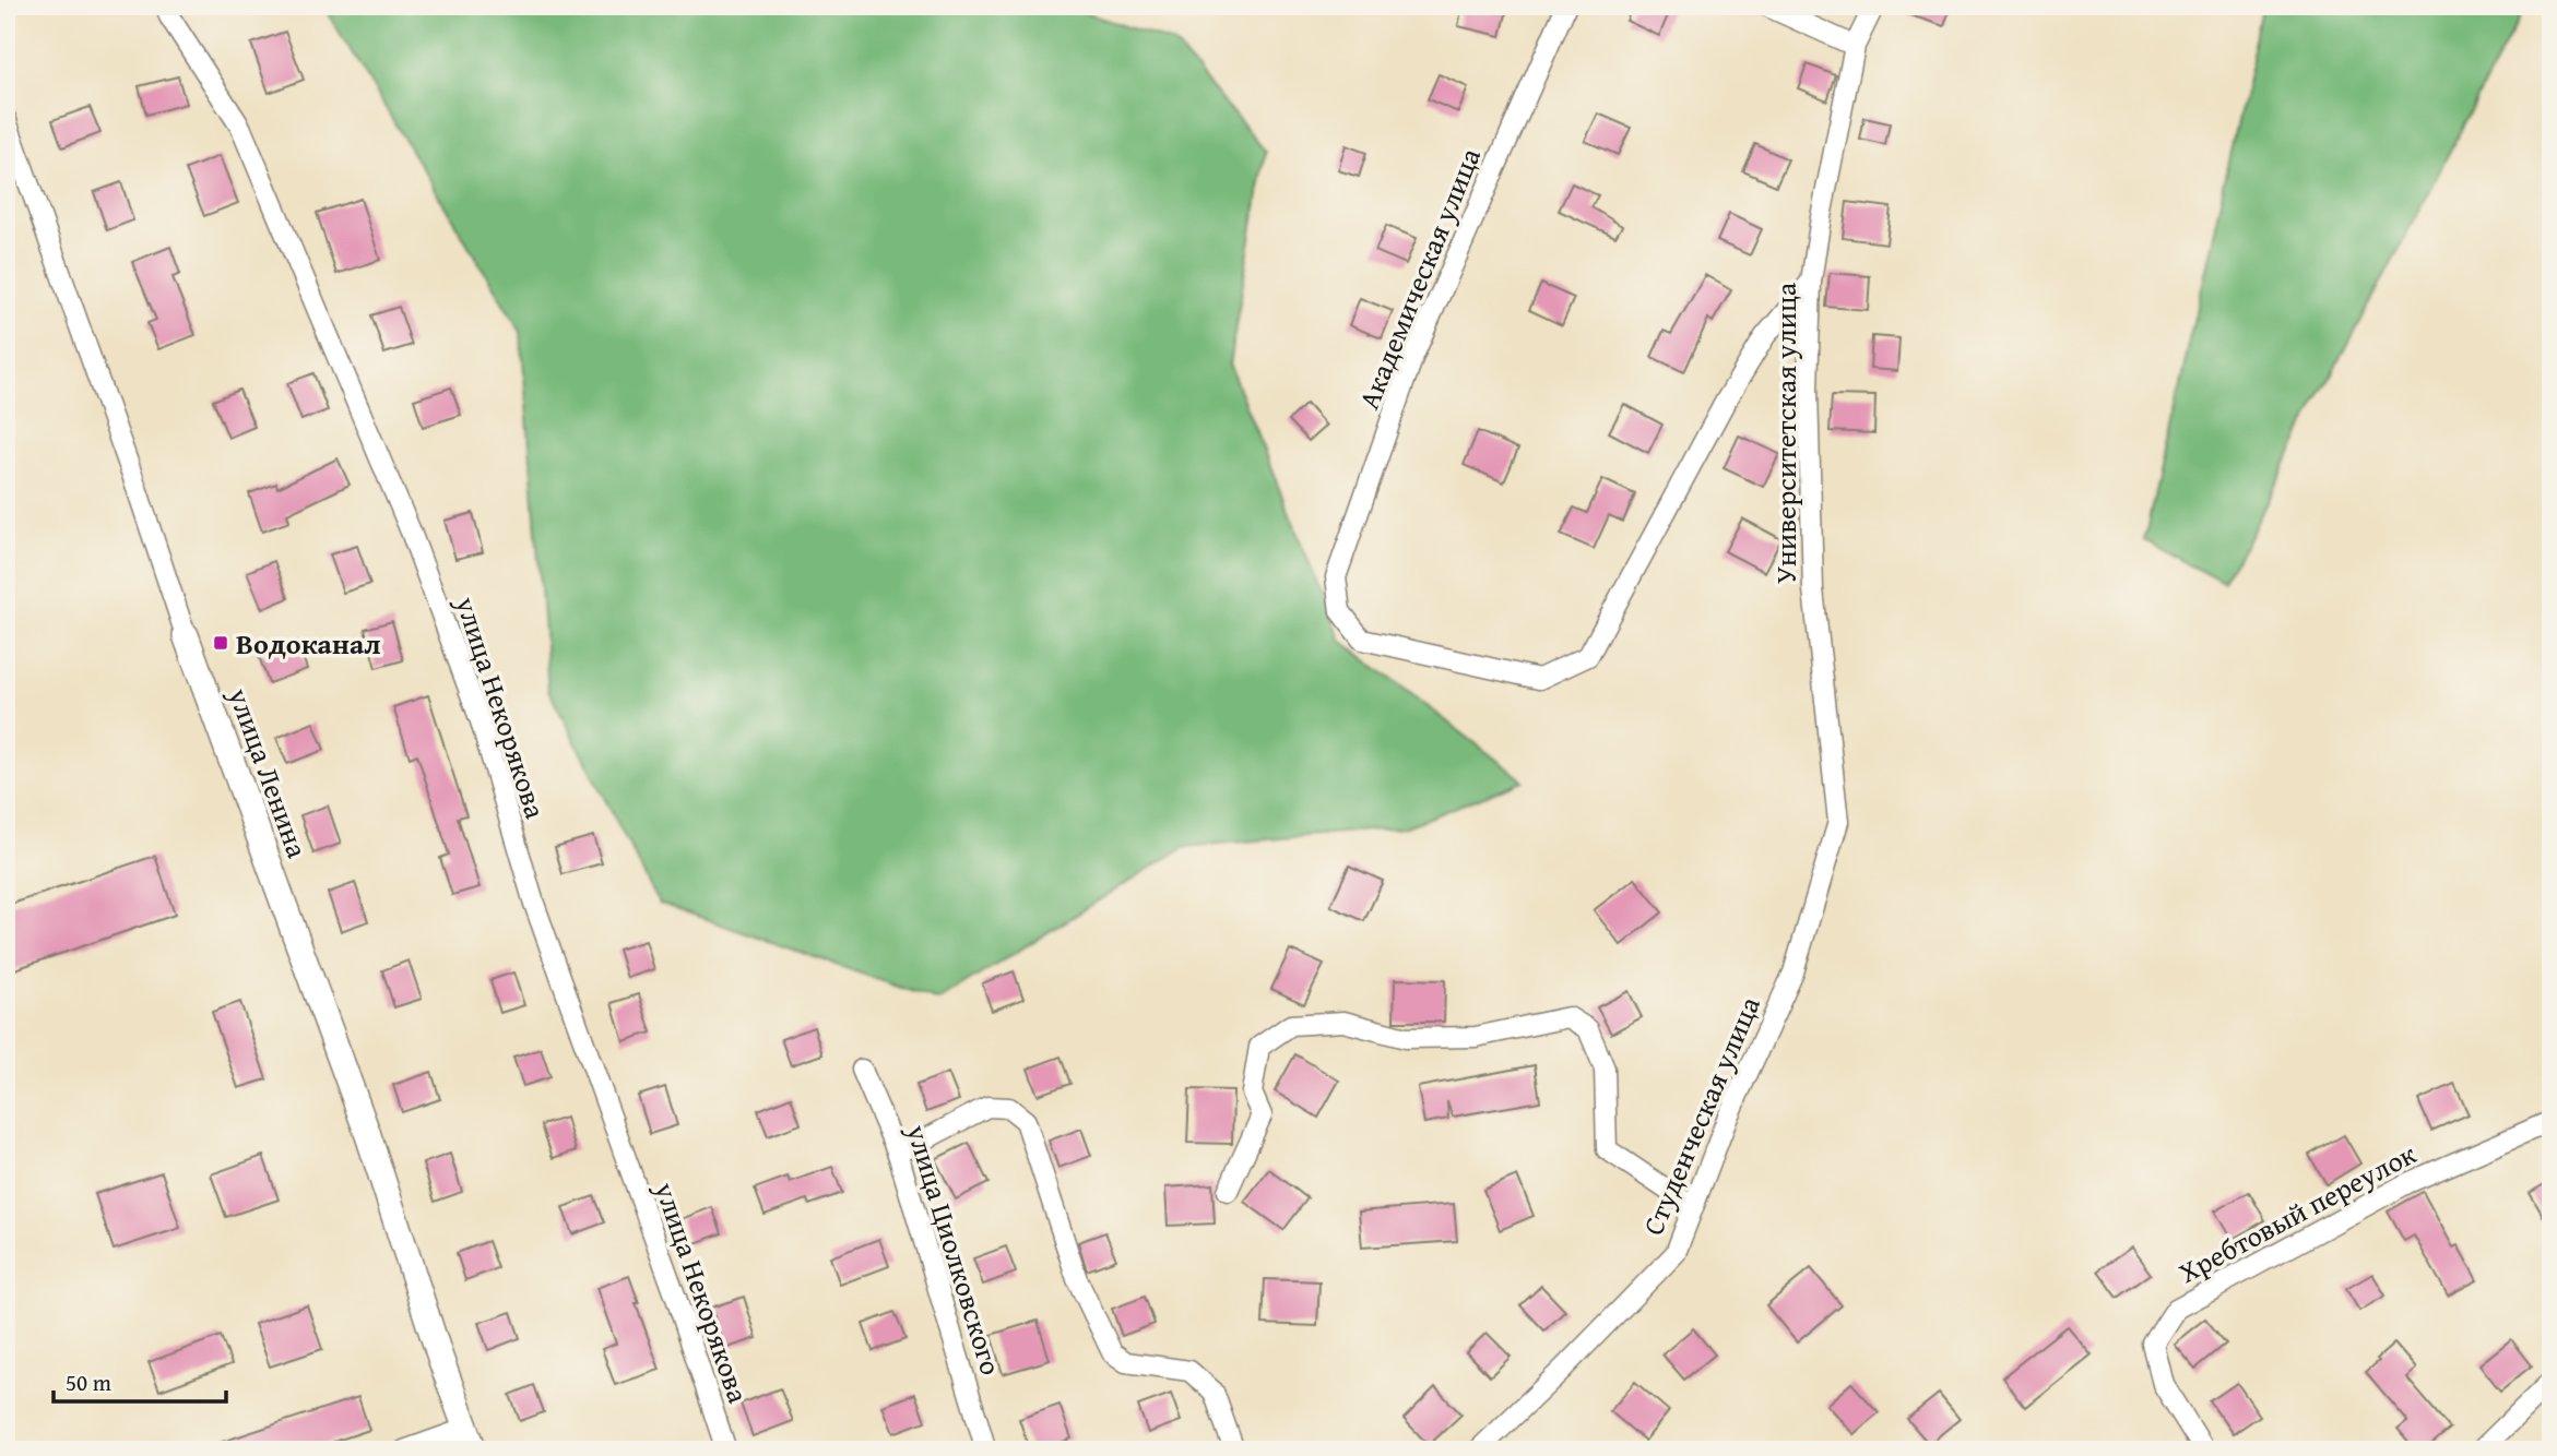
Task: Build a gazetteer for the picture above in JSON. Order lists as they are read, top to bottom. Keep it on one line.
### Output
{"streets":{"street":["Академическая улица","Университетская улица","улица Некорякова","улица Ленина","Студенческая улица","Хребтовый переулок","улица Циолковского"]},"crossings":[["Академическая улица","Университетская улица"],["Университетская улица","Студенческая улица"]],"places":{"transit":["Водоканал"]},"scale_bar":"50 m"}
